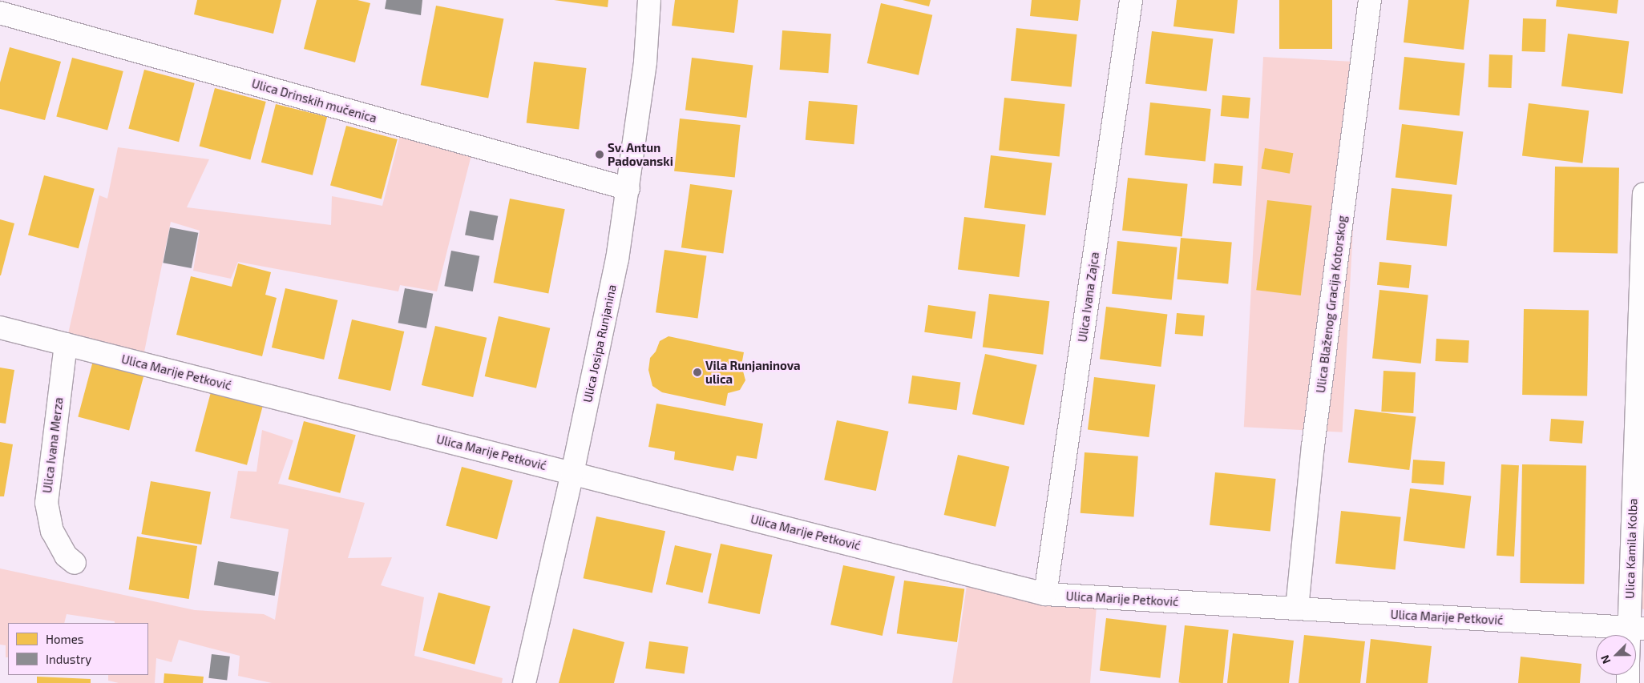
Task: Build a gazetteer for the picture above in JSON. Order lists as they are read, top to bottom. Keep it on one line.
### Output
{"streets":{"street":["Ulica Drinskih mučenica","Ulica Ivana Zajca","Ulica Blaženog Gracija Kotorskog","Ulica Josipa Runjanina","Ulica Marije Petković","Ulica Ivana Merza","Ulica Kamila Kolba"]},"crossings":[["Ulica Drinskih mučenica","Ulica Josipa Runjanina"],["Ulica Ivana Zajca","Ulica Marije Petković"],["Ulica Blaženog Gracija Kotorskog","Ulica Marije Petković"],["Ulica Josipa Runjanina","Ulica Marije Petković"],["Ulica Marije Petković","Ulica Ivana Merza"],["Ulica Marije Petković","Ulica Kamila Kolba"]],"places":["Sv. Antun Padovanski","Vila Runjaninova ulica"],"legend":["Homes","Industry"],"north":"bottom left"}
